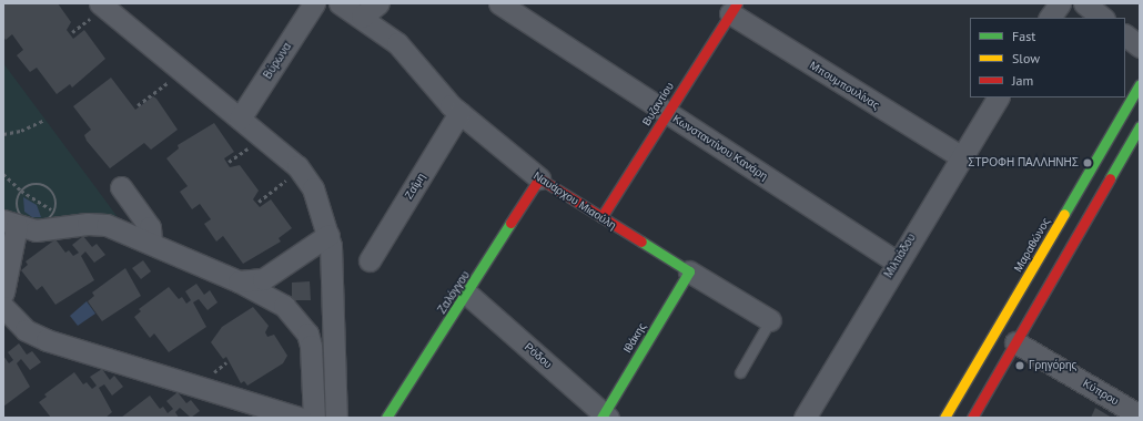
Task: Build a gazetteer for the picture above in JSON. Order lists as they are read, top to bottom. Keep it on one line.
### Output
{"streets":{"street":["Βύρωνα","Μπουμπουλίνας","Βυζαντίου","Κωνσταντίνου Κανάρη","Ζαΐμη","Ναυάρχου Μιαούλη","Μαραθώνος","Μιλτιάδου","Ζαλόγγου","Ιθάκης","Ρόδου","Κύπρου"]},"crossings":[["Μπουμπουλίνας","Βυζαντίου"],["Μπουμπουλίνας","Μιλτιάδου"],["Βυζαντίου","Κωνσταντίνου Κανάρη"],["Βυζαντίου","Ναυάρχου Μιαούλη"],["Κωνσταντίνου Κανάρη","Μιλτιάδου"],["Ζαΐμη","Ναυάρχου Μιαούλη"],["Ναυάρχου Μιαούλη","Ζαλόγγου"],["Ναυάρχου Μιαούλη","Ιθάκης"],["Ζαλόγγου","Ρόδου"],["Ιθάκης","Ρόδου"]],"places":["ΣΤΡΟΦΗ ΠΑΛΛΗΝΗΣ","Γρηγόρης"],"legend":["Fast","Slow","Jam"]}
